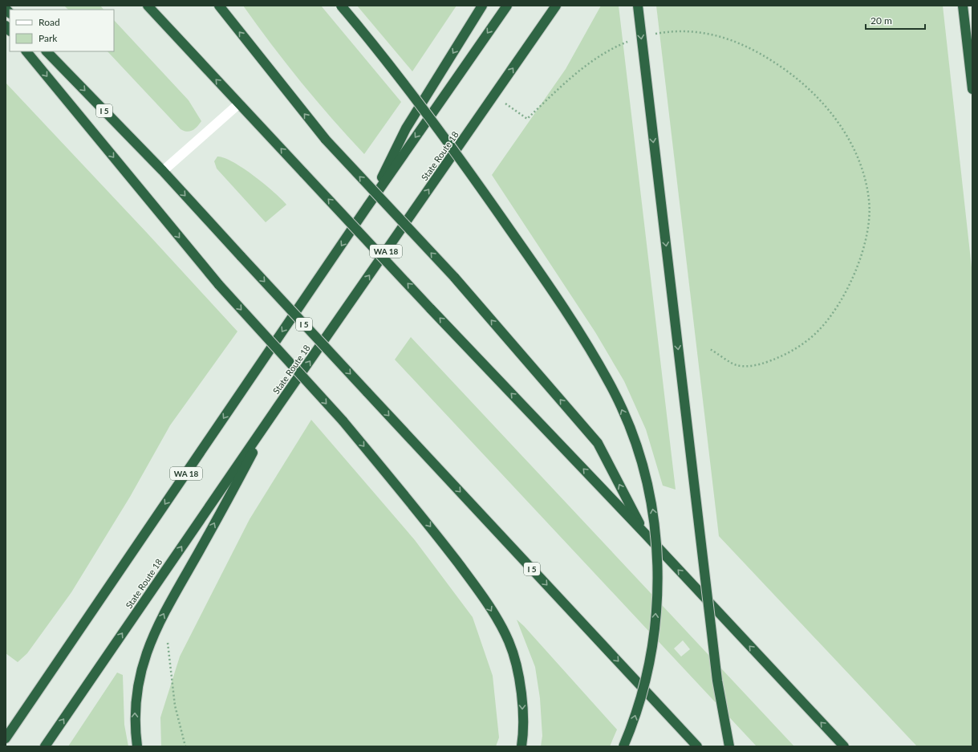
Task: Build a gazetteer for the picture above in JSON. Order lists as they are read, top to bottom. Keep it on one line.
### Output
{"streets":{"highway":["I 5","State Route 18","WA 18"]},"legend":["Road","Park"],"scale_bar":"20 m"}
